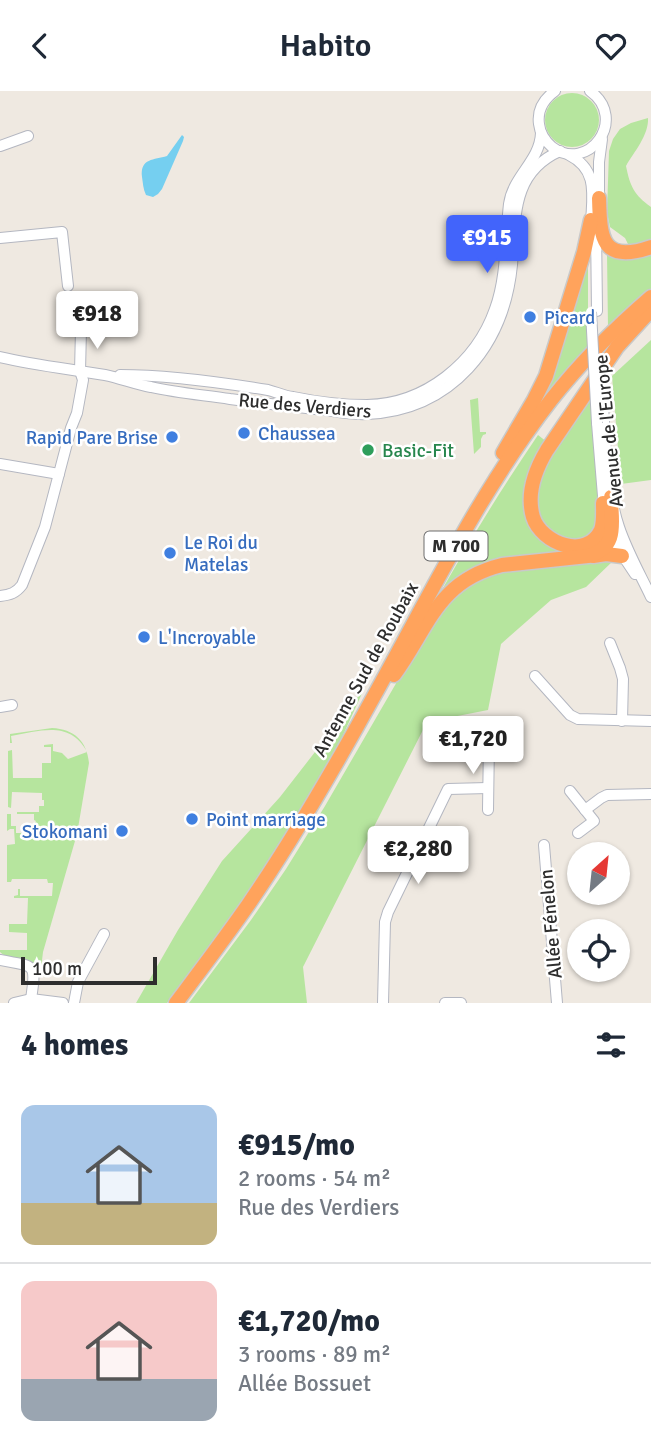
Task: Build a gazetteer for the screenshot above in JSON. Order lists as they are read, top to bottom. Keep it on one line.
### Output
{"streets":{"highway":["M 700","Antenne Sud de Roubaix"],"street":["Rue des Verdiers","Avenue de l'Europe","Allée Fénelon"]},"crossings":[["Rue des Verdiers","Avenue de l'Europe"]],"places":["Picard","Chaussea","Rapid Pare Brise","Basic-Fit","Le Roi du Matelas","L'Incroyable","Point marriage","Stokomani"],"scale_bar":"100 m","north":"top right","page":{"header":"Habito","price":["€915","€918","€1,720","€2,280"],"scale":"100 m","heading":"4 homes","list":[{"name":"€915/mo","note":"2 rooms · 54 m² · Rue des Verdiers"},{"name":"€1,720/mo","note":"3 rooms · 89 m² · Allée Bossuet"}]}}
